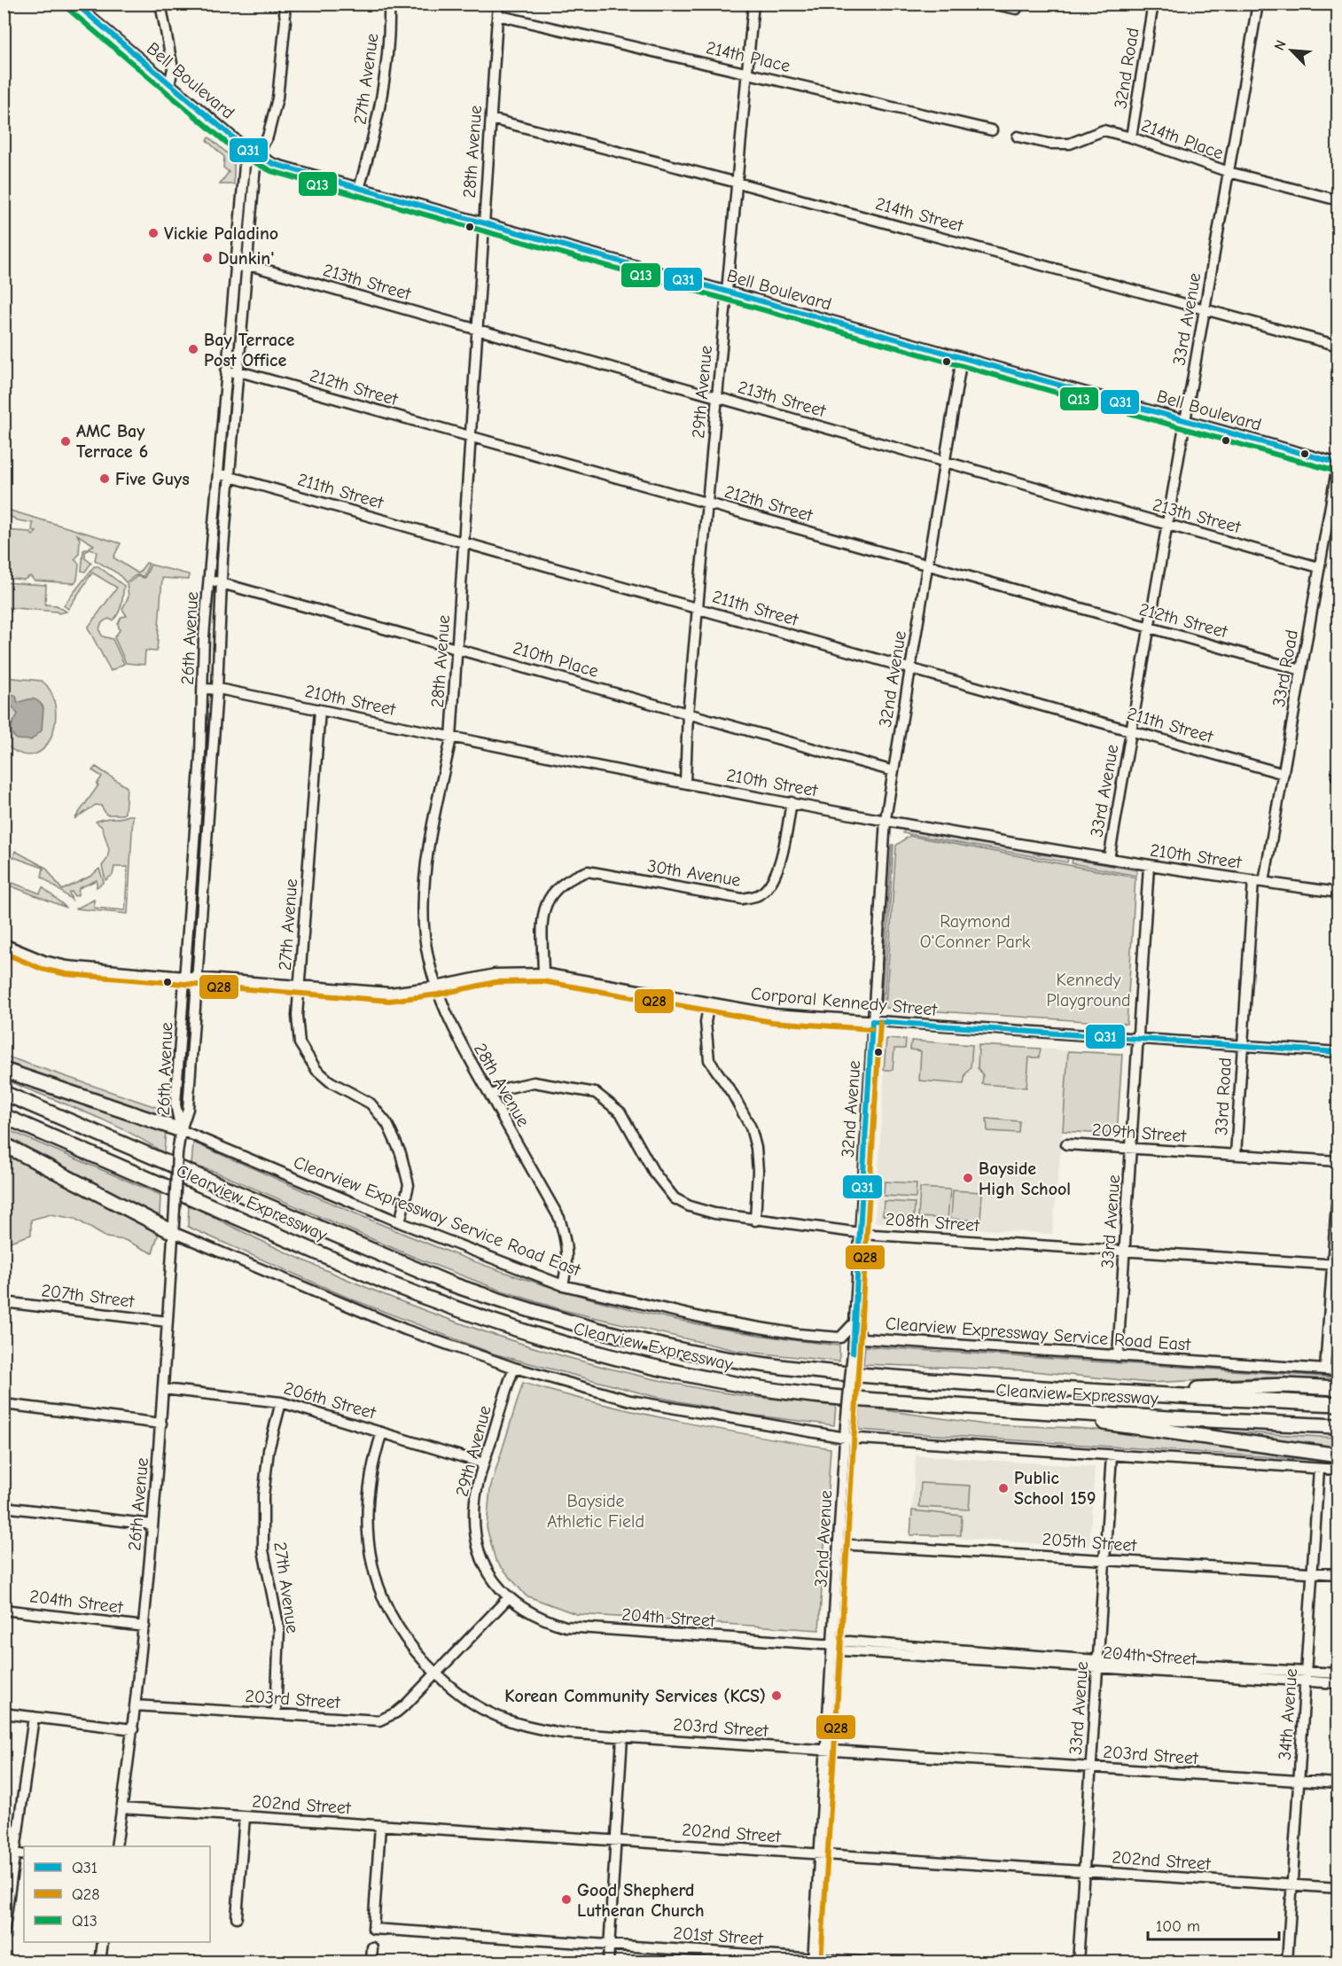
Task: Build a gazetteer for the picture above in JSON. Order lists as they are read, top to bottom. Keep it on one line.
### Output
{"streets":{"highway":["Clearview Expressway"],"street":["214th Place","32nd Road","27th Avenue","Bell Boulevard","28th Avenue","214th Street","213th Street","33rd Avenue","212th Street","29th Avenue","211th Street","26th Avenue","210th Place","33rd Road","32nd Avenue","210th Street","30th Avenue","Corporal Kennedy Street","209th Street","Clearview Expressway Service Road East","208th Street","207th Street","206th Street","205th Street","204th Street","203rd Street","34th Avenue","202nd Street","201st Street"]},"crossings":[["214th Place","32nd Road"],["214th Place","28th Avenue"],["214th Place","33rd Avenue"],["214th Place","29th Avenue"],["27th Avenue","Bell Boulevard"],["27th Avenue","210th Street"],["27th Avenue","Corporal Kennedy Street"],["27th Avenue","Clearview Expressway Service Road East"],["27th Avenue","206th Street"],["27th Avenue","203rd Street"],["Bell Boulevard","28th Avenue"],["Bell Boulevard","33rd Avenue"],["Bell Boulevard","29th Avenue"],["Bell Boulevard","26th Avenue"],["Bell Boulevard","33rd Road"],["Bell Boulevard","32nd Avenue"],["28th Avenue","214th Street"],["28th Avenue","213th Street"],["28th Avenue","212th Street"],["28th Avenue","211th Street"],["28th Avenue","210th Place"],["28th Avenue","210th Street"],["28th Avenue","Corporal Kennedy Street"],["28th Avenue","Clearview Expressway Service Road East"],["28th Avenue","208th Street"],["214th Street","33rd Avenue"],["214th Street","29th Avenue"],["213th Street","33rd Avenue"],["213th Street","29th Avenue"],["213th Street","26th Avenue"],["213th Street","33rd Road"],["213th Street","32nd Avenue"],["33rd Avenue","212th Street"],["33rd Avenue","211th Street"],["33rd Avenue","210th Street"],["33rd Avenue","Corporal Kennedy Street"],["33rd Avenue","209th Street"],["33rd Avenue","Clearview Expressway Service Road East"],["33rd Avenue","208th Street"],["33rd Avenue","205th Street"],["33rd Avenue","204th Street"],["33rd Avenue","203rd Street"],["33rd Avenue","202nd Street"],["212th Street","29th Avenue"],["212th Street","26th Avenue"],["212th Street","33rd Road"],["212th Street","32nd Avenue"],["29th Avenue","211th Street"],["29th Avenue","210th Place"],["29th Avenue","210th Street"],["29th Avenue","206th Street"],["29th Avenue","204th Street"],["211th Street","26th Avenue"],["211th Street","33rd Road"],["211th Street","32nd Avenue"],["26th Avenue","210th Place"],["26th Avenue","210th Street"],["26th Avenue","Corporal Kennedy Street"],["26th Avenue","Clearview Expressway Service Road East"],["26th Avenue","207th Street"],["26th Avenue","206th Street"],["26th Avenue","204th Street"],["26th Avenue","203rd Street"],["26th Avenue","202nd Street"],["210th Place","32nd Avenue"],["33rd Road","210th Street"],["33rd Road","Corporal Kennedy Street"],["33rd Road","209th Street"],["32nd Avenue","210th Street"],["32nd Avenue","Corporal Kennedy Street"],["32nd Avenue","Clearview Expressway Service Road East"],["32nd Avenue","208th Street"],["32nd Avenue","205th Street"],["32nd Avenue","204th Street"],["32nd Avenue","203rd Street"],["32nd Avenue","202nd Street"],["32nd Avenue","201st Street"],["210th Street","30th Avenue"],["30th Avenue","Corporal Kennedy Street"],["205th Street","34th Avenue"],["204th Street","34th Avenue"],["203rd Street","34th Avenue"],["34th Avenue","202nd Street"],["202nd Street","201st Street"]],"parks":["Raymond O'Conner Park","Kennedy Playground","Bayside Athletic Field"],"places":["Vickie Paladino","Dunkin'","Bay Terrace Post Office","AMC Bay Terrace 6","Five Guys","Bayside High School","Public School 159","Korean Community Services (KCS)","Good Shepherd Lutheran Church"],"lines":["transit line Q31","transit line Q13","transit line Q28"],"legend":["Q31","Q28","Q13"],"scale_bar":"100 m","north":"top left"}
